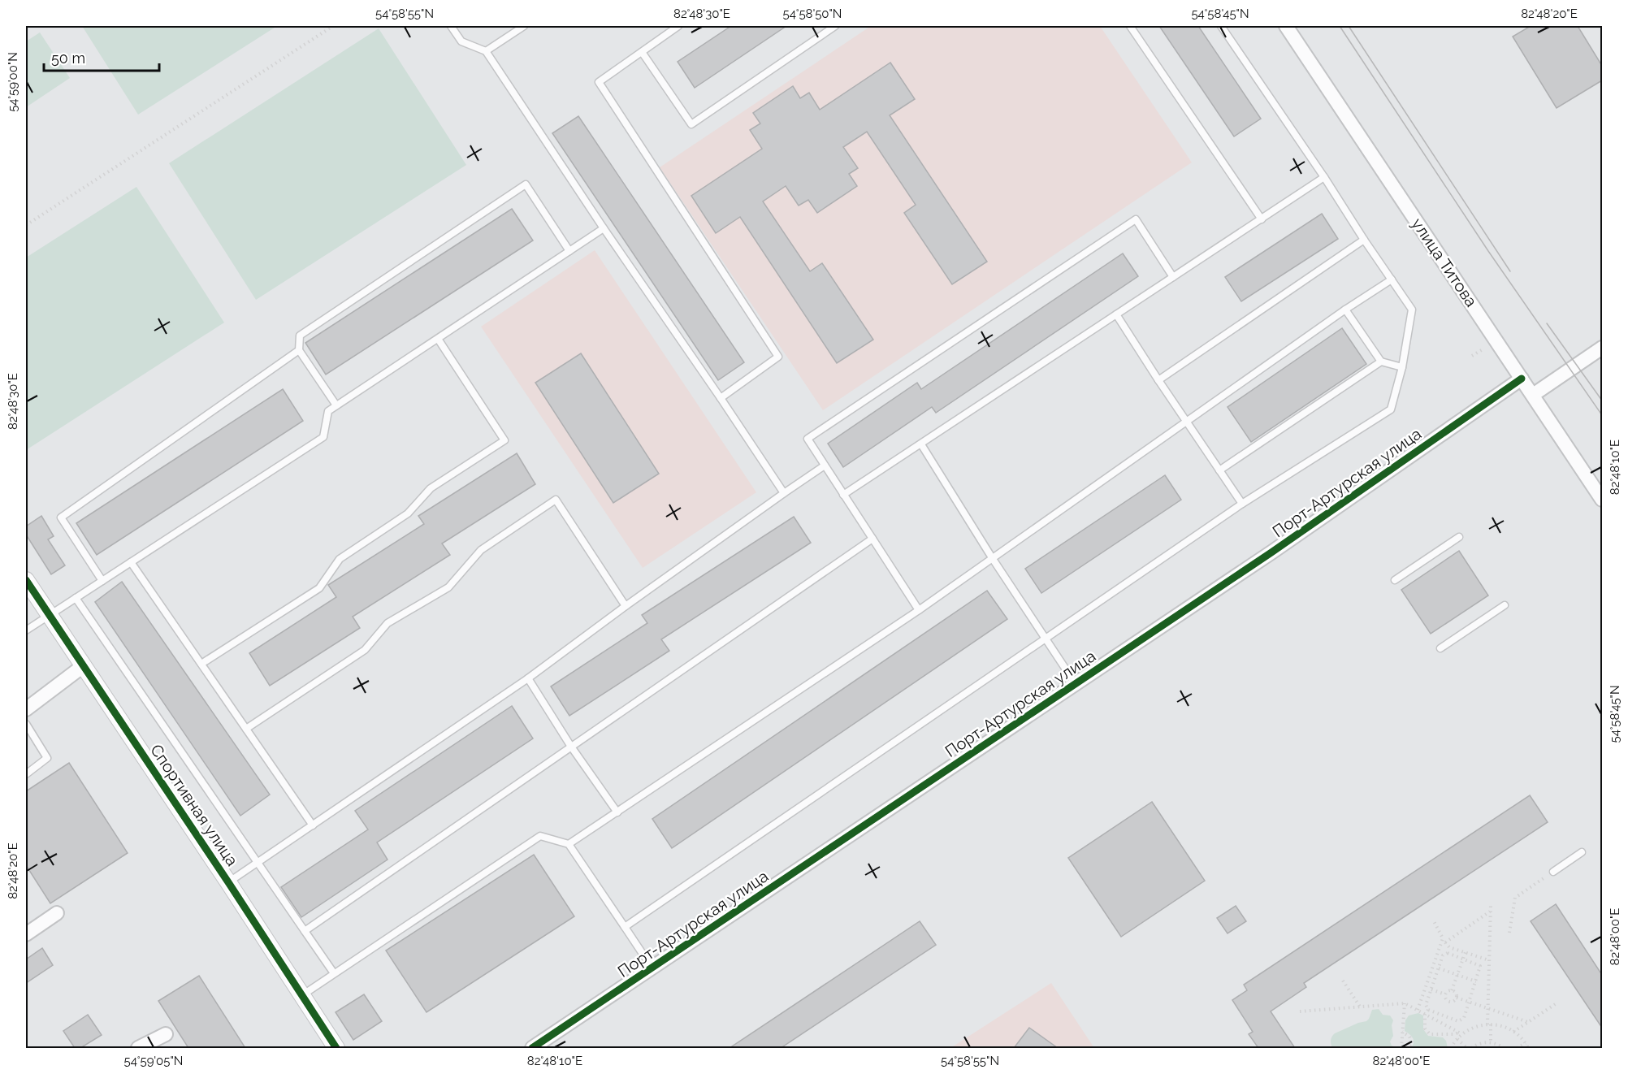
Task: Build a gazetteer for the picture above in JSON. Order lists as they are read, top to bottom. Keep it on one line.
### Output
{"streets":{"street":["улица Титова","Порт-Артурская улица","Спортивная улица"]},"crossings":[["улица Титова","Порт-Артурская улица"]],"scale_bar":"50 m","coordinates":["54°58'55\"N","82°48'30\"E","54°58'50\"N","54°58'45\"N","82°48'20\"E","54°59'00\"N","82°48'10\"E","82°48'00\"E","54°59'05\"N"]}
